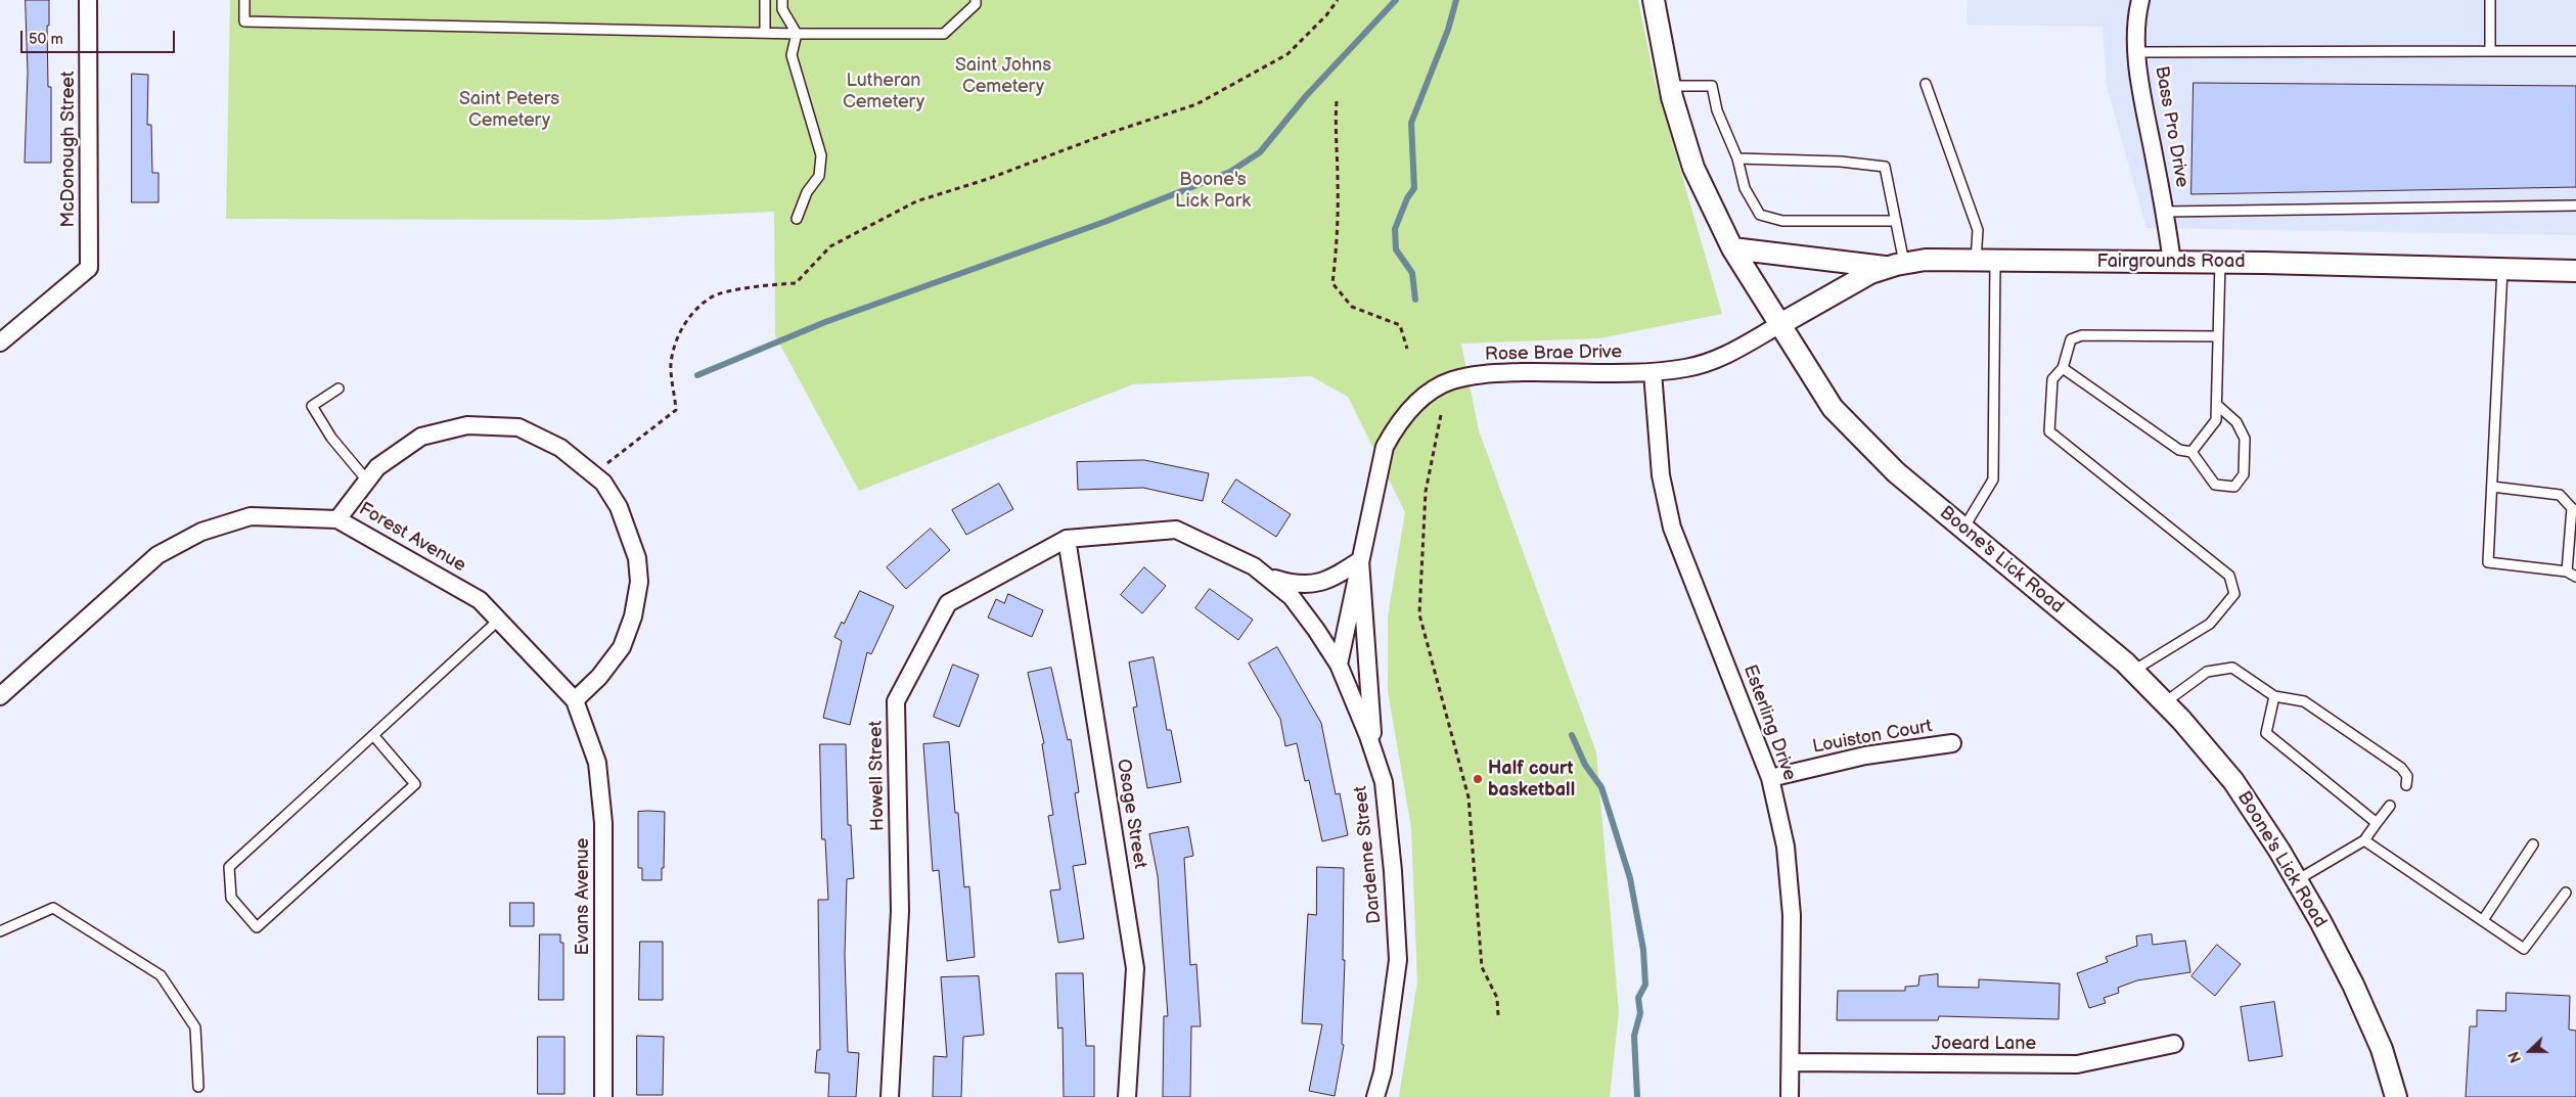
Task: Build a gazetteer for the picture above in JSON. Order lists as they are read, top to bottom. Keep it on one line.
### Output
{"streets":{"street":["Bass Pro Drive","McDonough Street","Fairgrounds Road","Rose Brae Drive","Forest Avenue","Boone's Lick Road","Esterling Drive","Louiston Court","Howell Street","Osage Street","Dardenne Street","Evans Avenue","Joeard Lane"]},"crossings":[["Bass Pro Drive","Fairgrounds Road"],["Fairgrounds Road","Rose Brae Drive"],["Fairgrounds Road","Boone's Lick Road"],["Rose Brae Drive","Boone's Lick Road"],["Rose Brae Drive","Esterling Drive"],["Rose Brae Drive","Dardenne Street"],["Forest Avenue","Evans Avenue"],["Esterling Drive","Louiston Court"],["Esterling Drive","Joeard Lane"],["Howell Street","Osage Street"],["Howell Street","Dardenne Street"],["Osage Street","Dardenne Street"]],"parks":["Saint Johns Cemetery","Lutheran Cemetery","Saint Peters Cemetery","Boone's Lick Park"],"places":["Half court basketball"],"scale_bar":"50 m","north":"left"}
